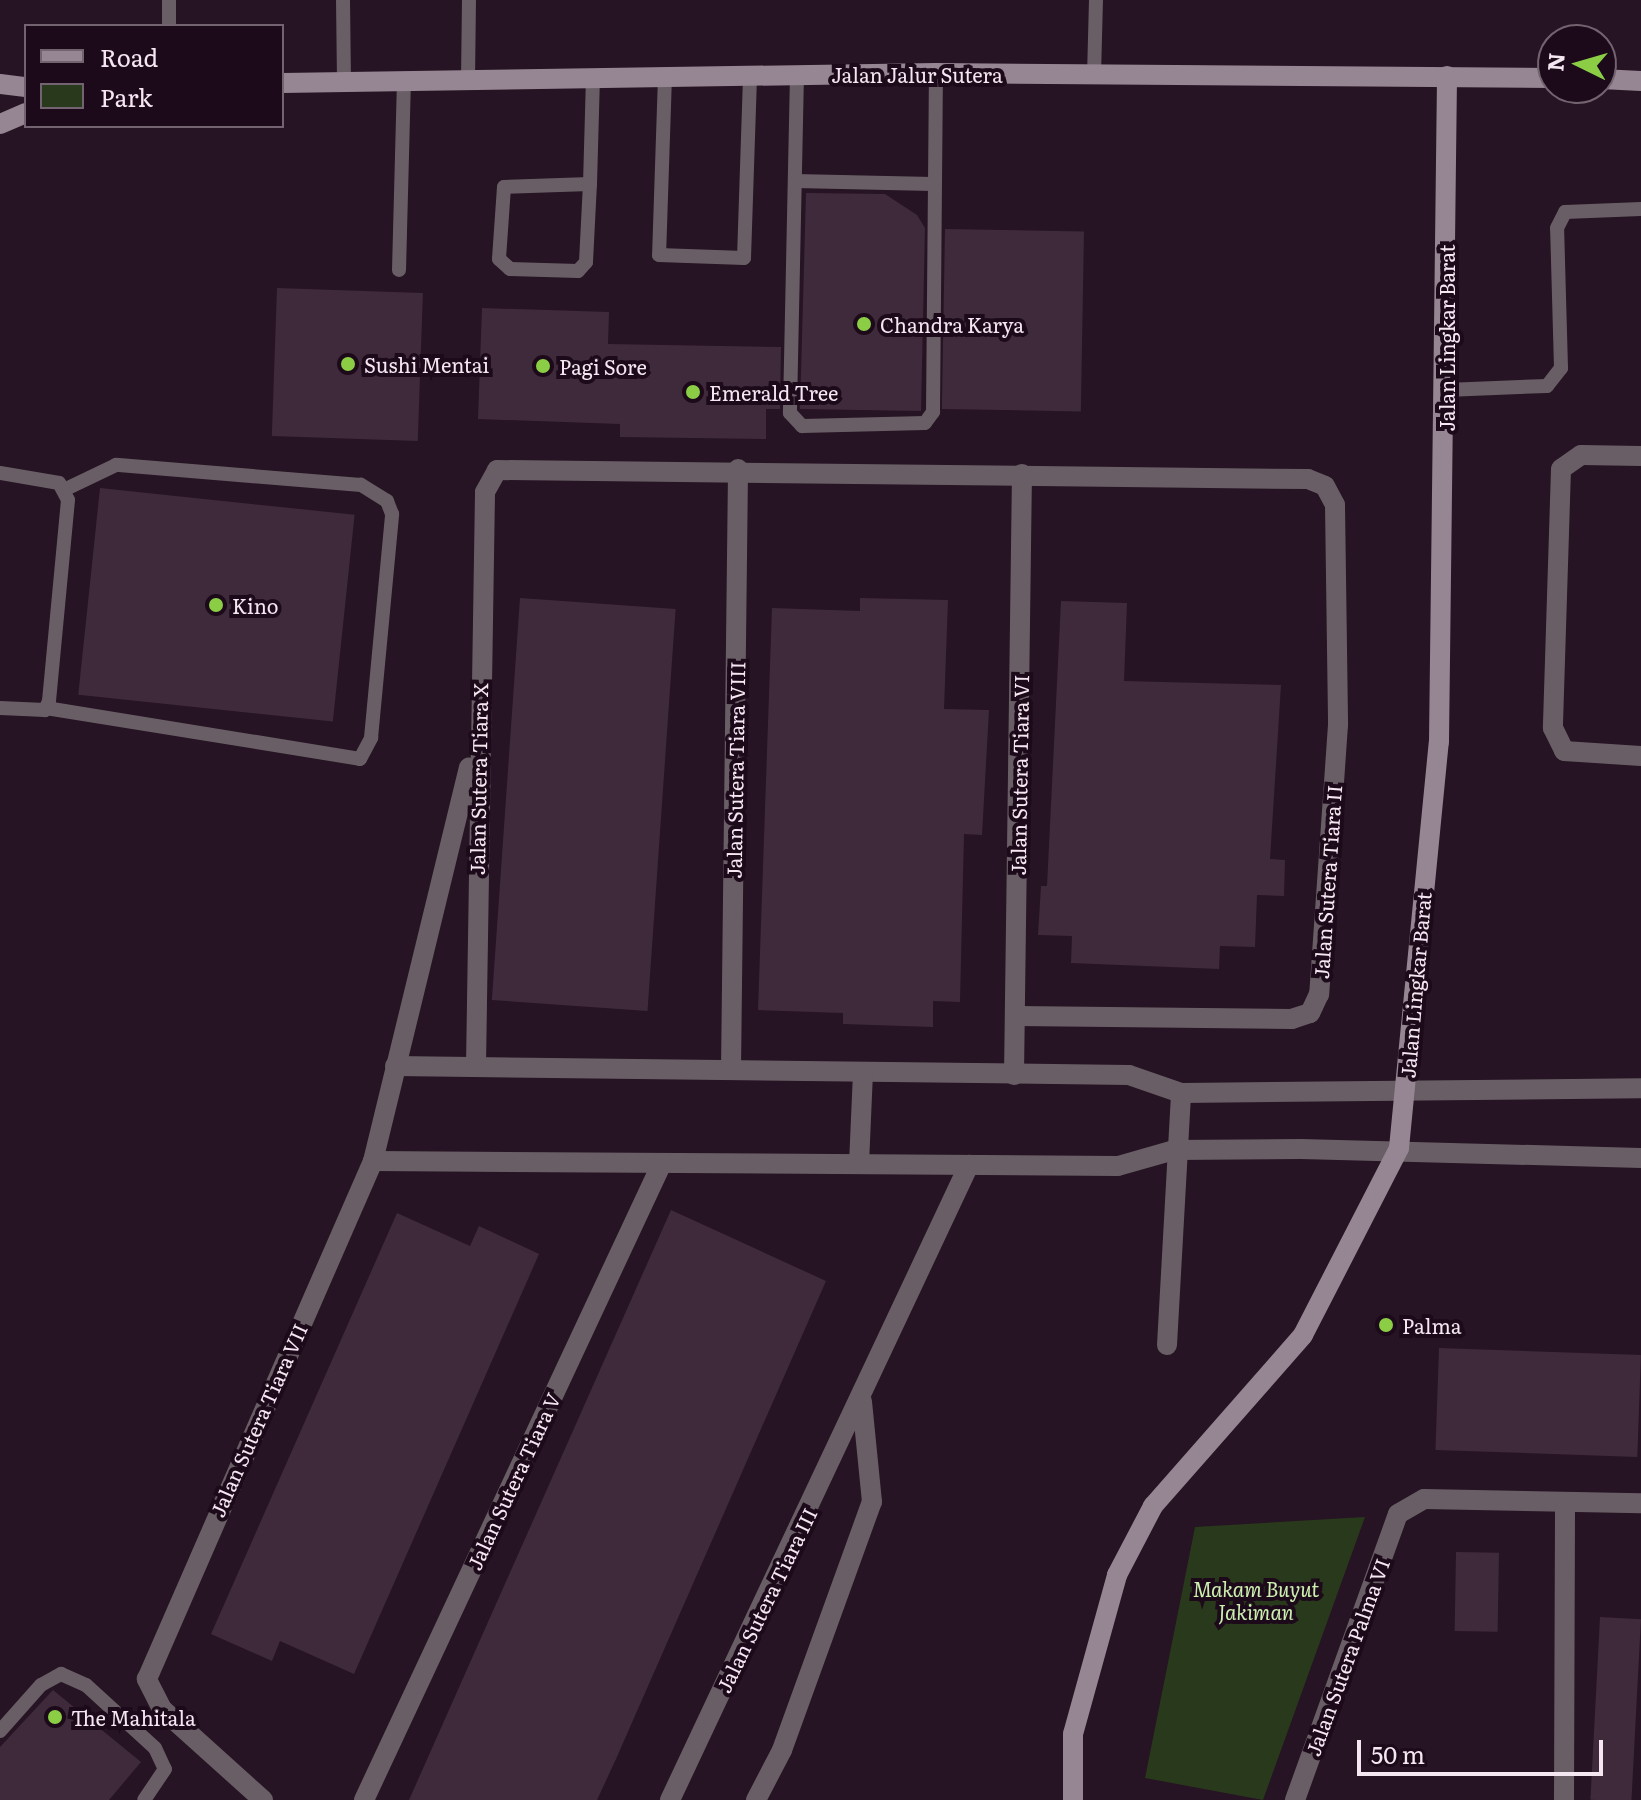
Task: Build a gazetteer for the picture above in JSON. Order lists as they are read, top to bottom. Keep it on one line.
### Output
{"streets":{"street":["Jalan Jalur Sutera","Jalan Lingkar Barat","Jalan Sutera Tiara VIII","Jalan Sutera Tiara VI","Jalan Sutera Tiara X","Jalan Sutera Tiara II","Jalan Sutera Tiara VII","Jalan Sutera Tiara V","Jalan Sutera Tiara III","Jalan Sutera Palma VI"]},"crossings":[["Jalan Jalur Sutera","Jalan Lingkar Barat"],["Jalan Sutera Tiara VIII","Jalan Sutera Tiara X"],["Jalan Sutera Tiara VI","Jalan Sutera Tiara II"],["Jalan Sutera Tiara X","Jalan Sutera Tiara VII"]],"parks":["Makam Buyut Jakiman"],"places":["Chandra Karya","Sushi Mentai","Pagi Sore","Emerald Tree","Kino","Palma","The Mahitala"],"legend":["Road","Park"],"scale_bar":"50 m","north":"left"}
